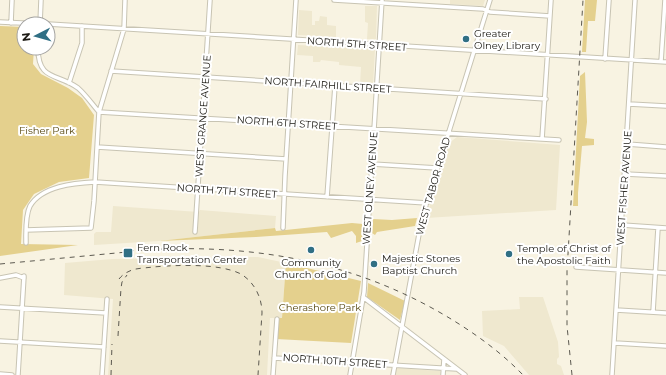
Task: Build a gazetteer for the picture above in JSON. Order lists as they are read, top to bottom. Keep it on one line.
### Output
{"streets":{"street":["NORTH 5TH STREET","NORTH FAIRHILL STREET","WEST GRANGE AVENUE","NORTH 6TH STREET","WEST TABOR ROAD","WEST OLNEY AVENUE","WEST FISHER AVENUE","NORTH 7TH STREET","NORTH 10TH STREET"]},"crossings":[["NORTH 5TH STREET","WEST GRANGE AVENUE"],["NORTH 5TH STREET","WEST TABOR ROAD"],["NORTH 5TH STREET","WEST OLNEY AVENUE"],["NORTH 5TH STREET","WEST FISHER AVENUE"],["NORTH FAIRHILL STREET","WEST GRANGE AVENUE"],["NORTH FAIRHILL STREET","WEST TABOR ROAD"],["NORTH FAIRHILL STREET","WEST OLNEY AVENUE"],["WEST GRANGE AVENUE","NORTH 6TH STREET"],["WEST GRANGE AVENUE","NORTH 7TH STREET"],["NORTH 6TH STREET","WEST TABOR ROAD"],["NORTH 6TH STREET","WEST OLNEY AVENUE"],["WEST TABOR ROAD","NORTH 7TH STREET"],["WEST TABOR ROAD","NORTH 10TH STREET"],["WEST OLNEY AVENUE","NORTH 7TH STREET"],["WEST OLNEY AVENUE","NORTH 10TH STREET"]],"parks":["Fisher Park","Cherashore Park"],"places":{"other":["Greater Olney Library","Community Church of God","Temple of Christ of the Apostolic Faith","Majestic Stones Baptist Church"],"transit":["Fern Rock Transportation Center"]},"north":"left"}
